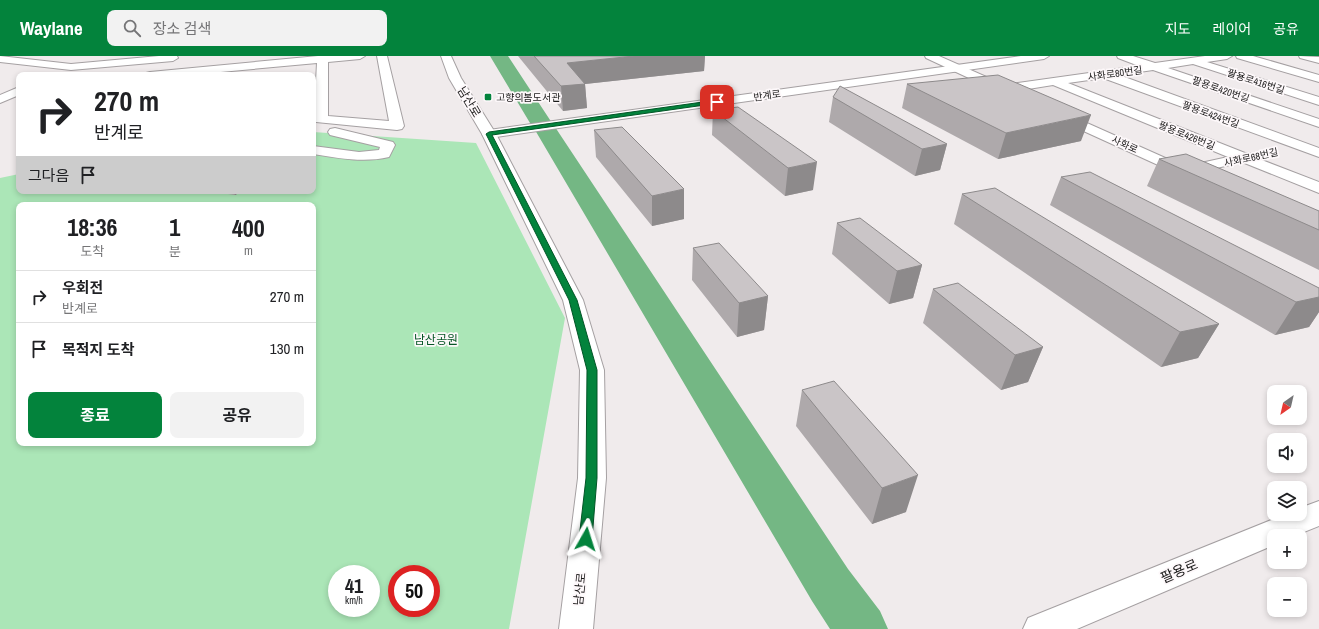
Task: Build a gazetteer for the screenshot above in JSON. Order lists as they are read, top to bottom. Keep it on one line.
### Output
{"streets":{"street":["사화로80번길","팔용로416번길","팔용로420번길","반계로","남산로","팔용로424번길","팔용로426번길","사화로","사화로68번길","팔용로"]},"crossings":[["사화로80번길","팔용로416번길"],["사화로80번길","팔용로420번길"],["사화로80번길","팔용로424번길"],["사화로80번길","팔용로426번길"],["반계로","남산로"],["팔용로424번길","사화로68번길"],["팔용로426번길","사화로68번길"],["사화로","사화로68번길"]],"parks":["남산공원"],"places":{"transit":["고향의봄도서관"]},"north":"bottom left","page":{"header":"Waylane","search":"장소 검색","nav":["지도","레이어","공유"],"turn":["270 m","반계로"],"then":"그다음","eta":["18:36","도착","1","분","400","m"],"list":[{"name":"우회전","note":"반계로","value":"270 m"},{"name":"목적지 도착","value":"130 m"}],"buttons":["종료","공유"],"map_buttons":["+","−"],"speed":"41 km/h","limit":"50"}}
